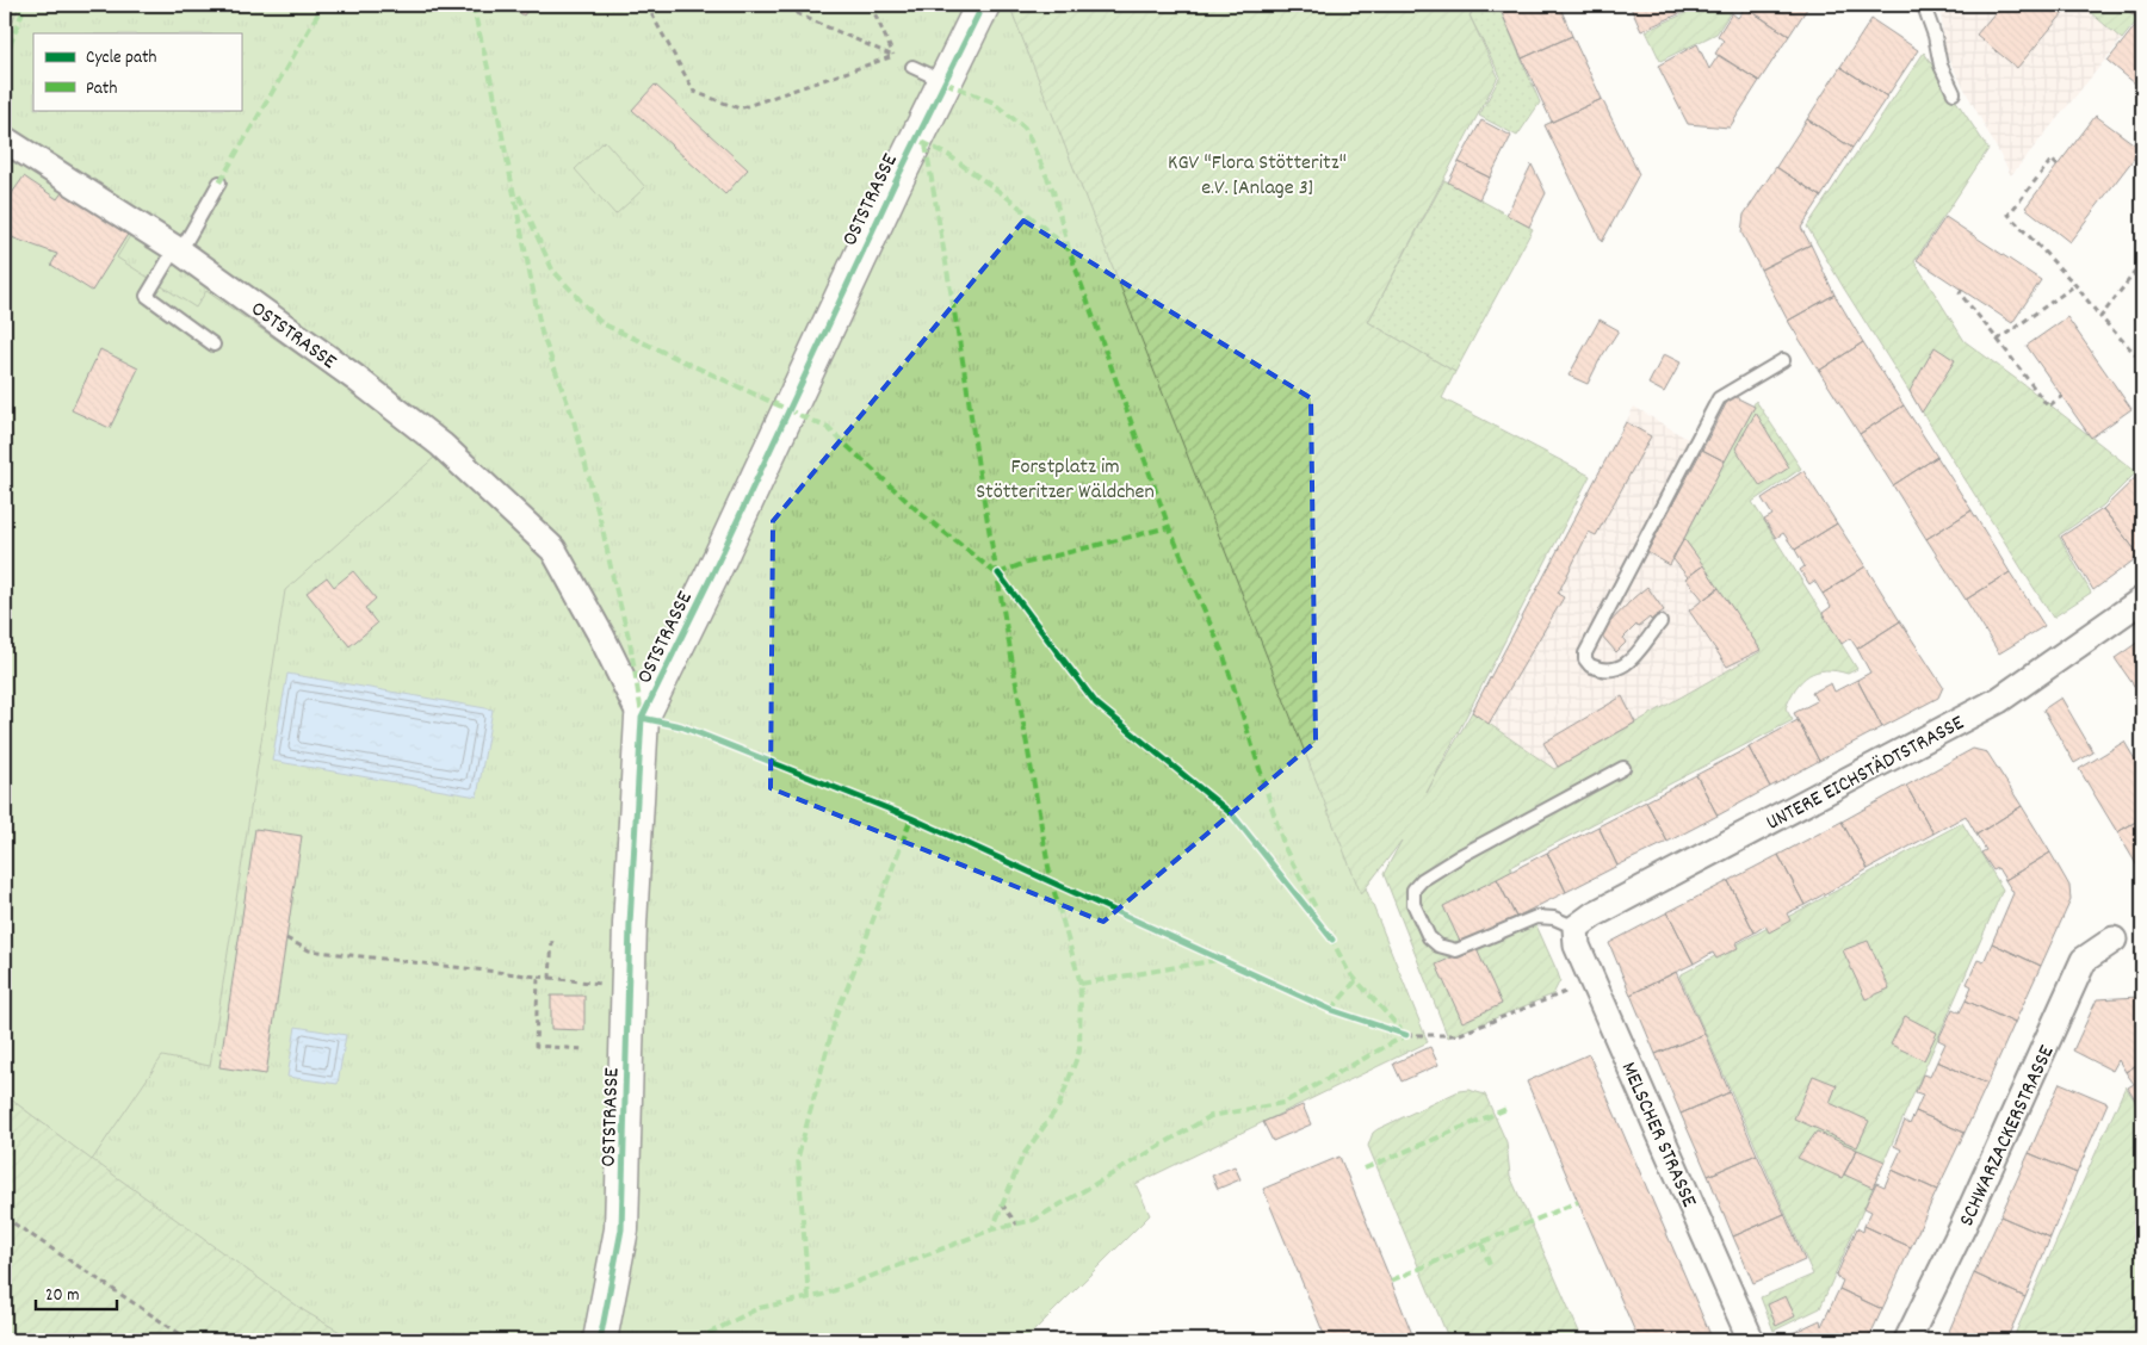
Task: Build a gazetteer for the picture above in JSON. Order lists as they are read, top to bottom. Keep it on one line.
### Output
{"streets":{"street":["OSTSTRASSE","UNTERE EICHSTÄDTSTRASSE","MELSCHER STRASSE","SCHWARZACKERSTRASSE"]},"crossings":[["UNTERE EICHSTÄDTSTRASSE","MELSCHER STRASSE"]],"parks":["KGV \"Flora Stötteritz\" e.V. [Anlage 3]","Forstplatz im Stötteritzer Wäldchen"],"legend":["Cycle path","Path"],"scale_bar":"20 m"}
